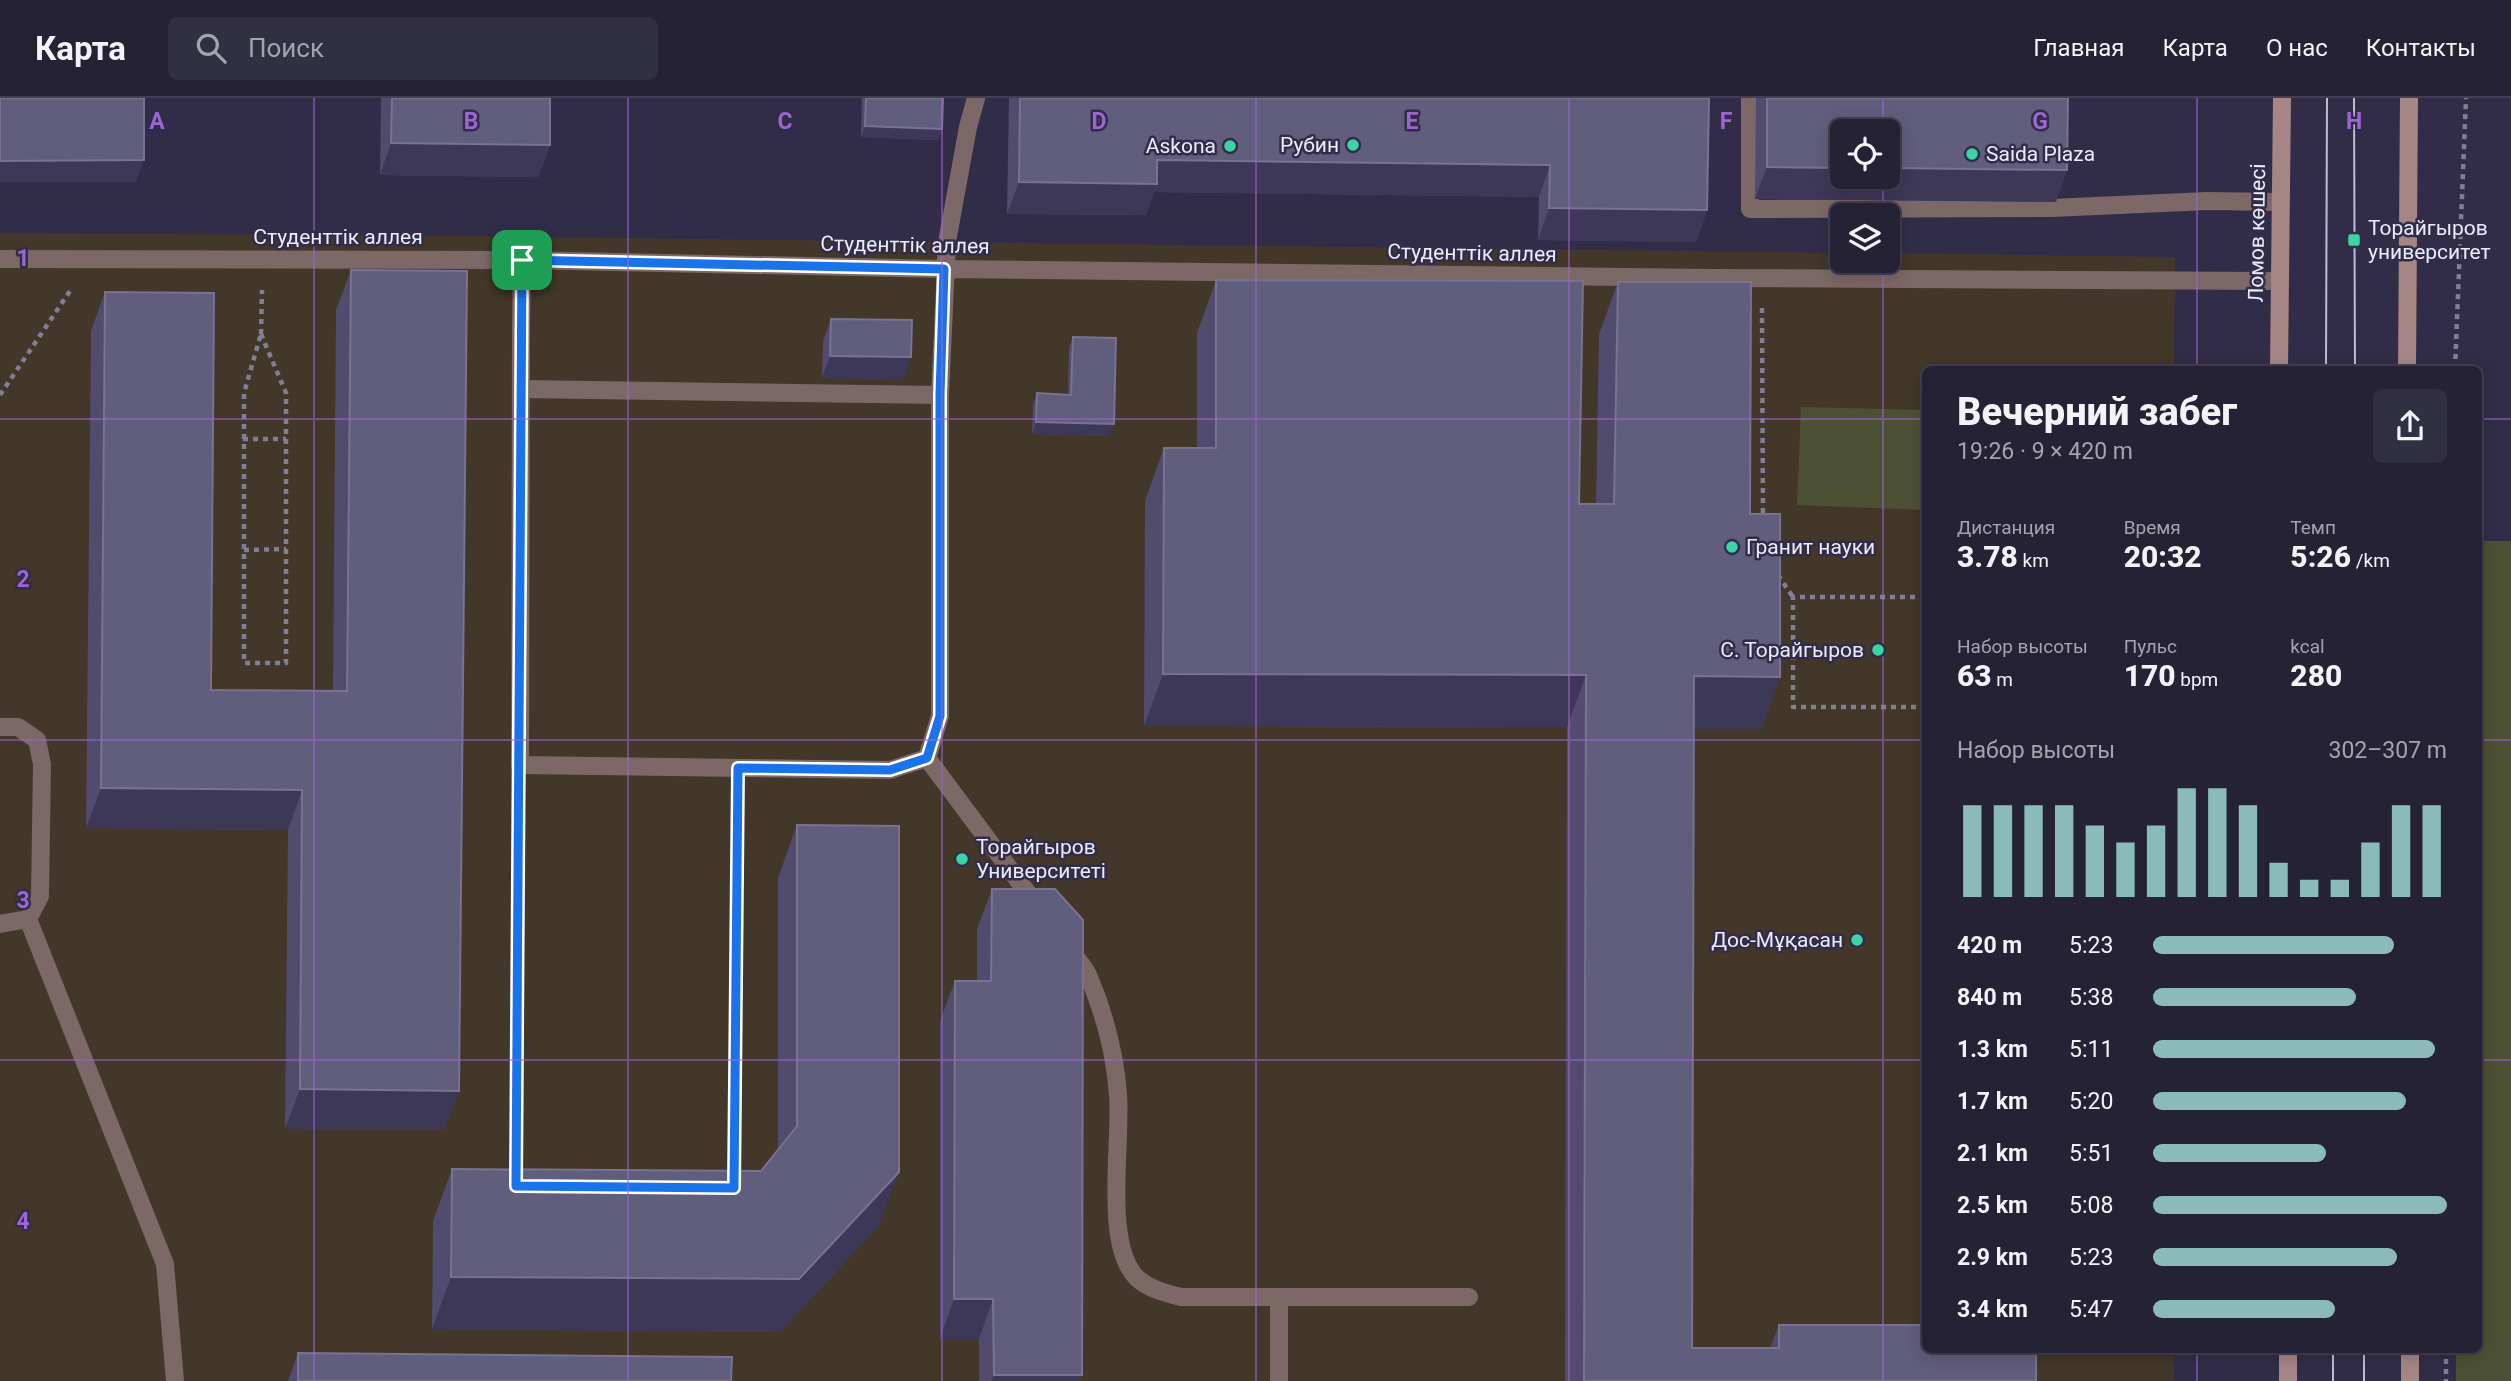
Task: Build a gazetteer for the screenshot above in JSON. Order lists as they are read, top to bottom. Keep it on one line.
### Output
{"streets":{"main road":["Ломов көшесі"],"lane":["Студенттік аллея"]},"crossings":[["Ломов көшесі","Студенттік аллея"]],"places":{"other":["Рубин","Askona","Saida Plaza","Гранит науки","С. Торайгыров","Торайгыров Университеті","Дос-Мұқасан"],"transit":["Торайгыров университет"]},"page":{"header":"Карта","search":"Поиск","nav":["Главная","Карта","О нас","Контакты"],"heading":["Вечерний забег","19:26 · 9 × 420 m"],"stats":[["Дистанция","3.78 km"],["Время","20:32"],["Темп","5:26 /km"],["Набор высоты","63 m"],["Пульс","170 bpm"],["kcal","280"]],"chart":["Набор высоты","302–307 m"],"list":[{"name":"420 m","note":"5:23"},{"name":"840 m","note":"5:38"},{"name":"1.3 km","note":"5:11"},{"name":"1.7 km","note":"5:20"},{"name":"2.1 km","note":"5:51"},{"name":"2.5 km","note":"5:08"},{"name":"2.9 km","note":"5:23"},{"name":"3.4 km","note":"5:47"}]},"grid":{"columns":["A","B","C","D","E","F","G","H"],"rows":["1","2","3","4"]}}
